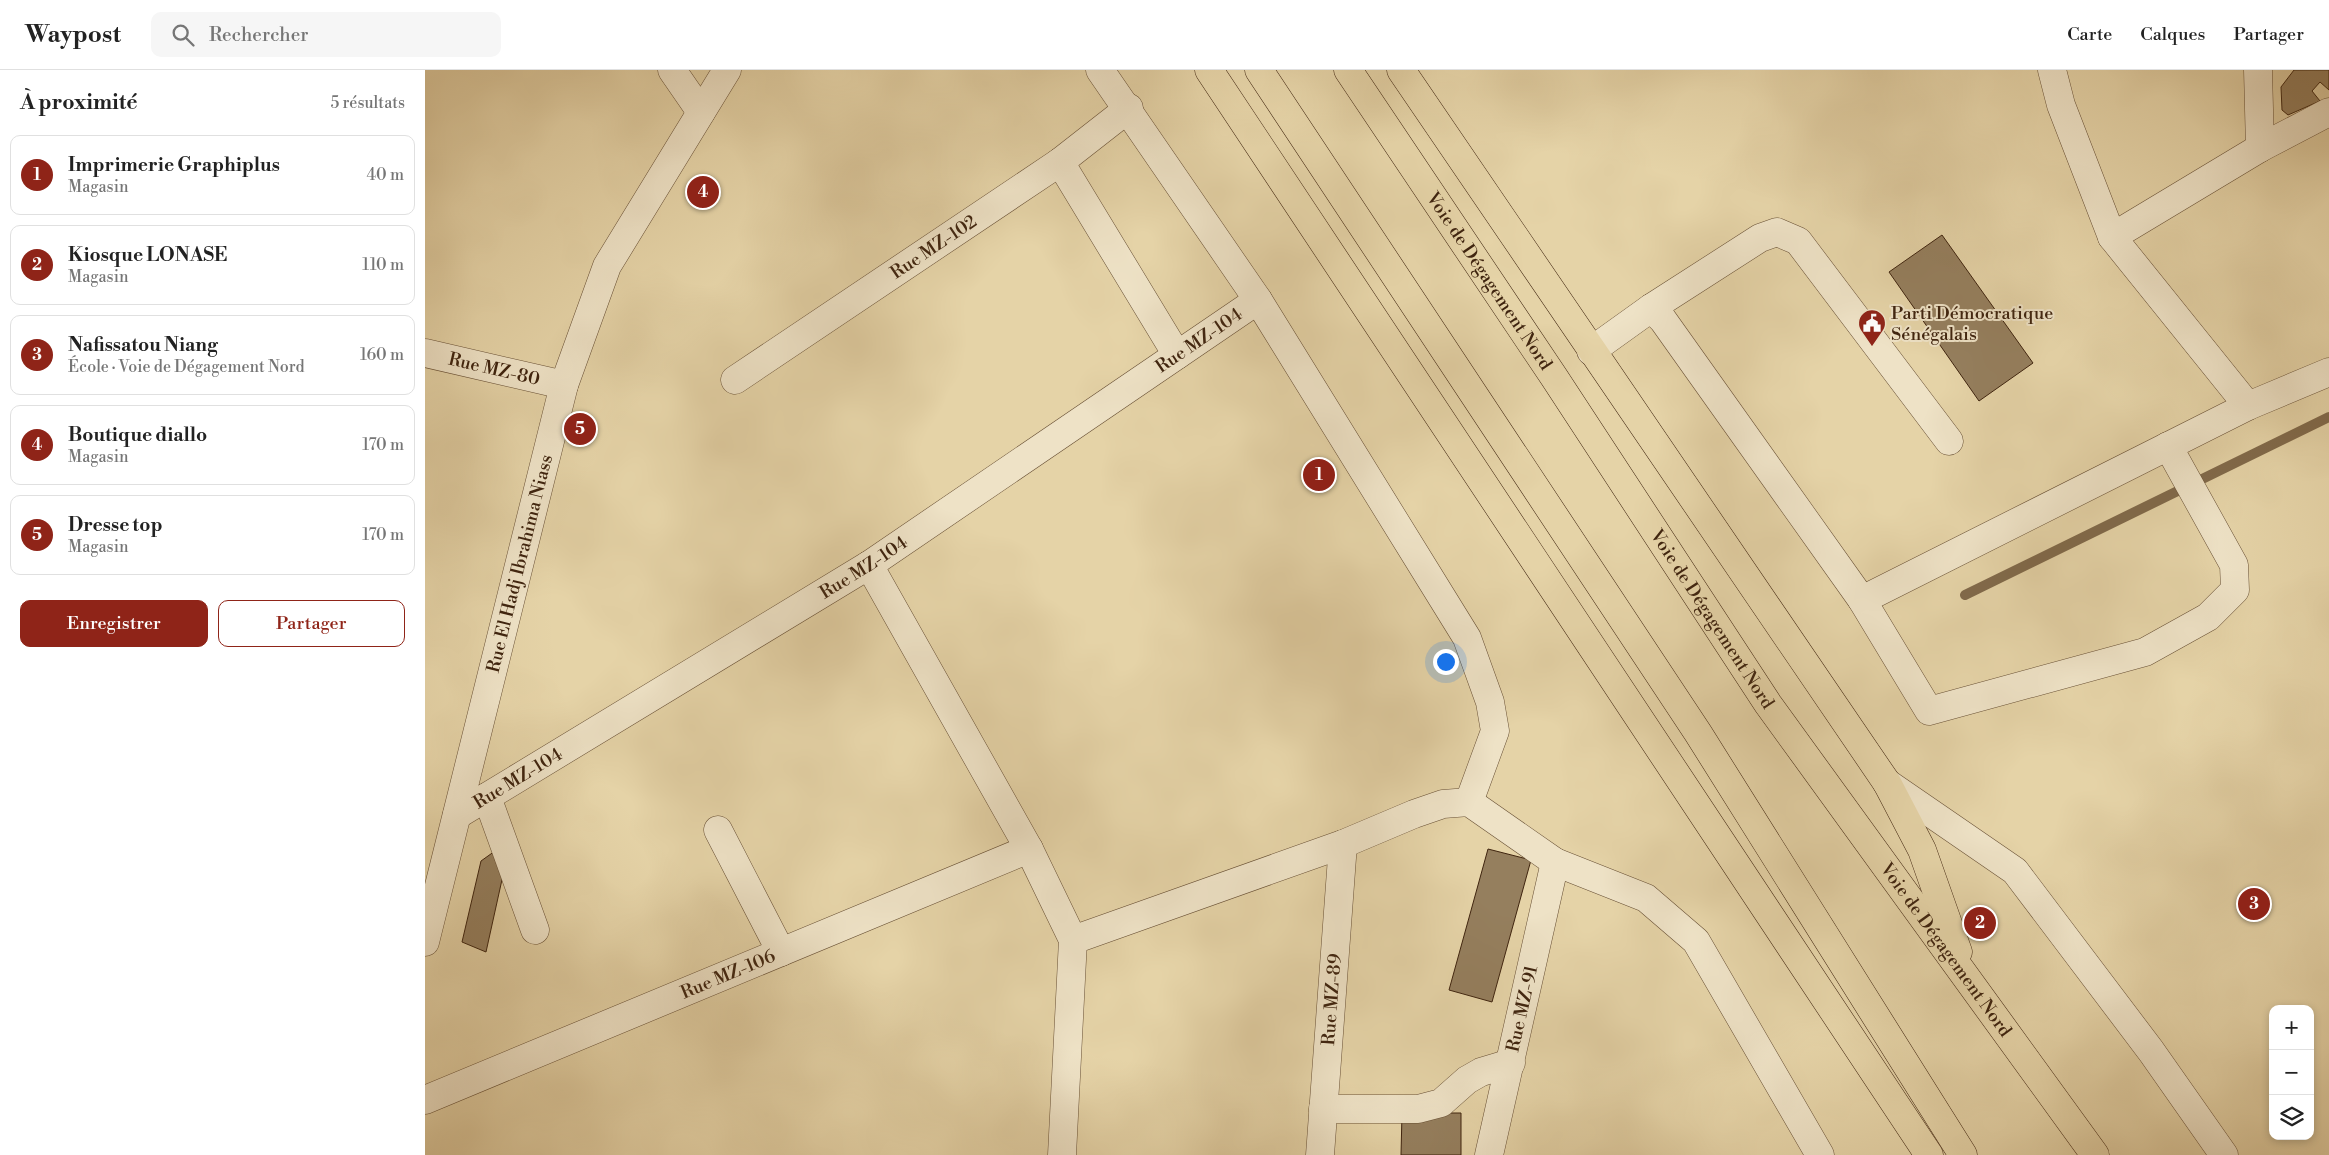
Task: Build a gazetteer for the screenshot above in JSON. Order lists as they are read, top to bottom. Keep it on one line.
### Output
{"streets":{"highway":["Voie de Dégagement Nord"],"street":["Rue MZ-102","Rue MZ-104","Rue MZ-80","Rue El Hadj Ibrahima Niass","Rue MZ-106","Rue MZ-89","Rue MZ-91"]},"crossings":[["Rue MZ-104","Rue El Hadj Ibrahima Niass"],["Rue MZ-80","Rue El Hadj Ibrahima Niass"]],"places":{"public building":["Parti Démocratique Sénégalais"]},"page":{"header":"Waypost","search":"Rechercher","nav":["Carte","Calques","Partager"],"heading":["À proximité","5 résultats"],"list":[{"mark":"1","name":"Imprimerie Graphiplus","note":"Magasin","value":"40 m"},{"mark":"2","name":"Kiosque LONASE","note":"Magasin","value":"110 m"},{"mark":"3","name":"Nafissatou Niang","note":"École · Voie de Dégagement Nord","value":"160 m"},{"mark":"4","name":"Boutique diallo","note":"Magasin","value":"170 m"},{"mark":"5","name":"Dresse top","note":"Magasin","value":"170 m"}],"pins":["4","5","1","3","2"],"buttons":["Enregistrer","Partager"],"map_buttons":["+","−"]}}
